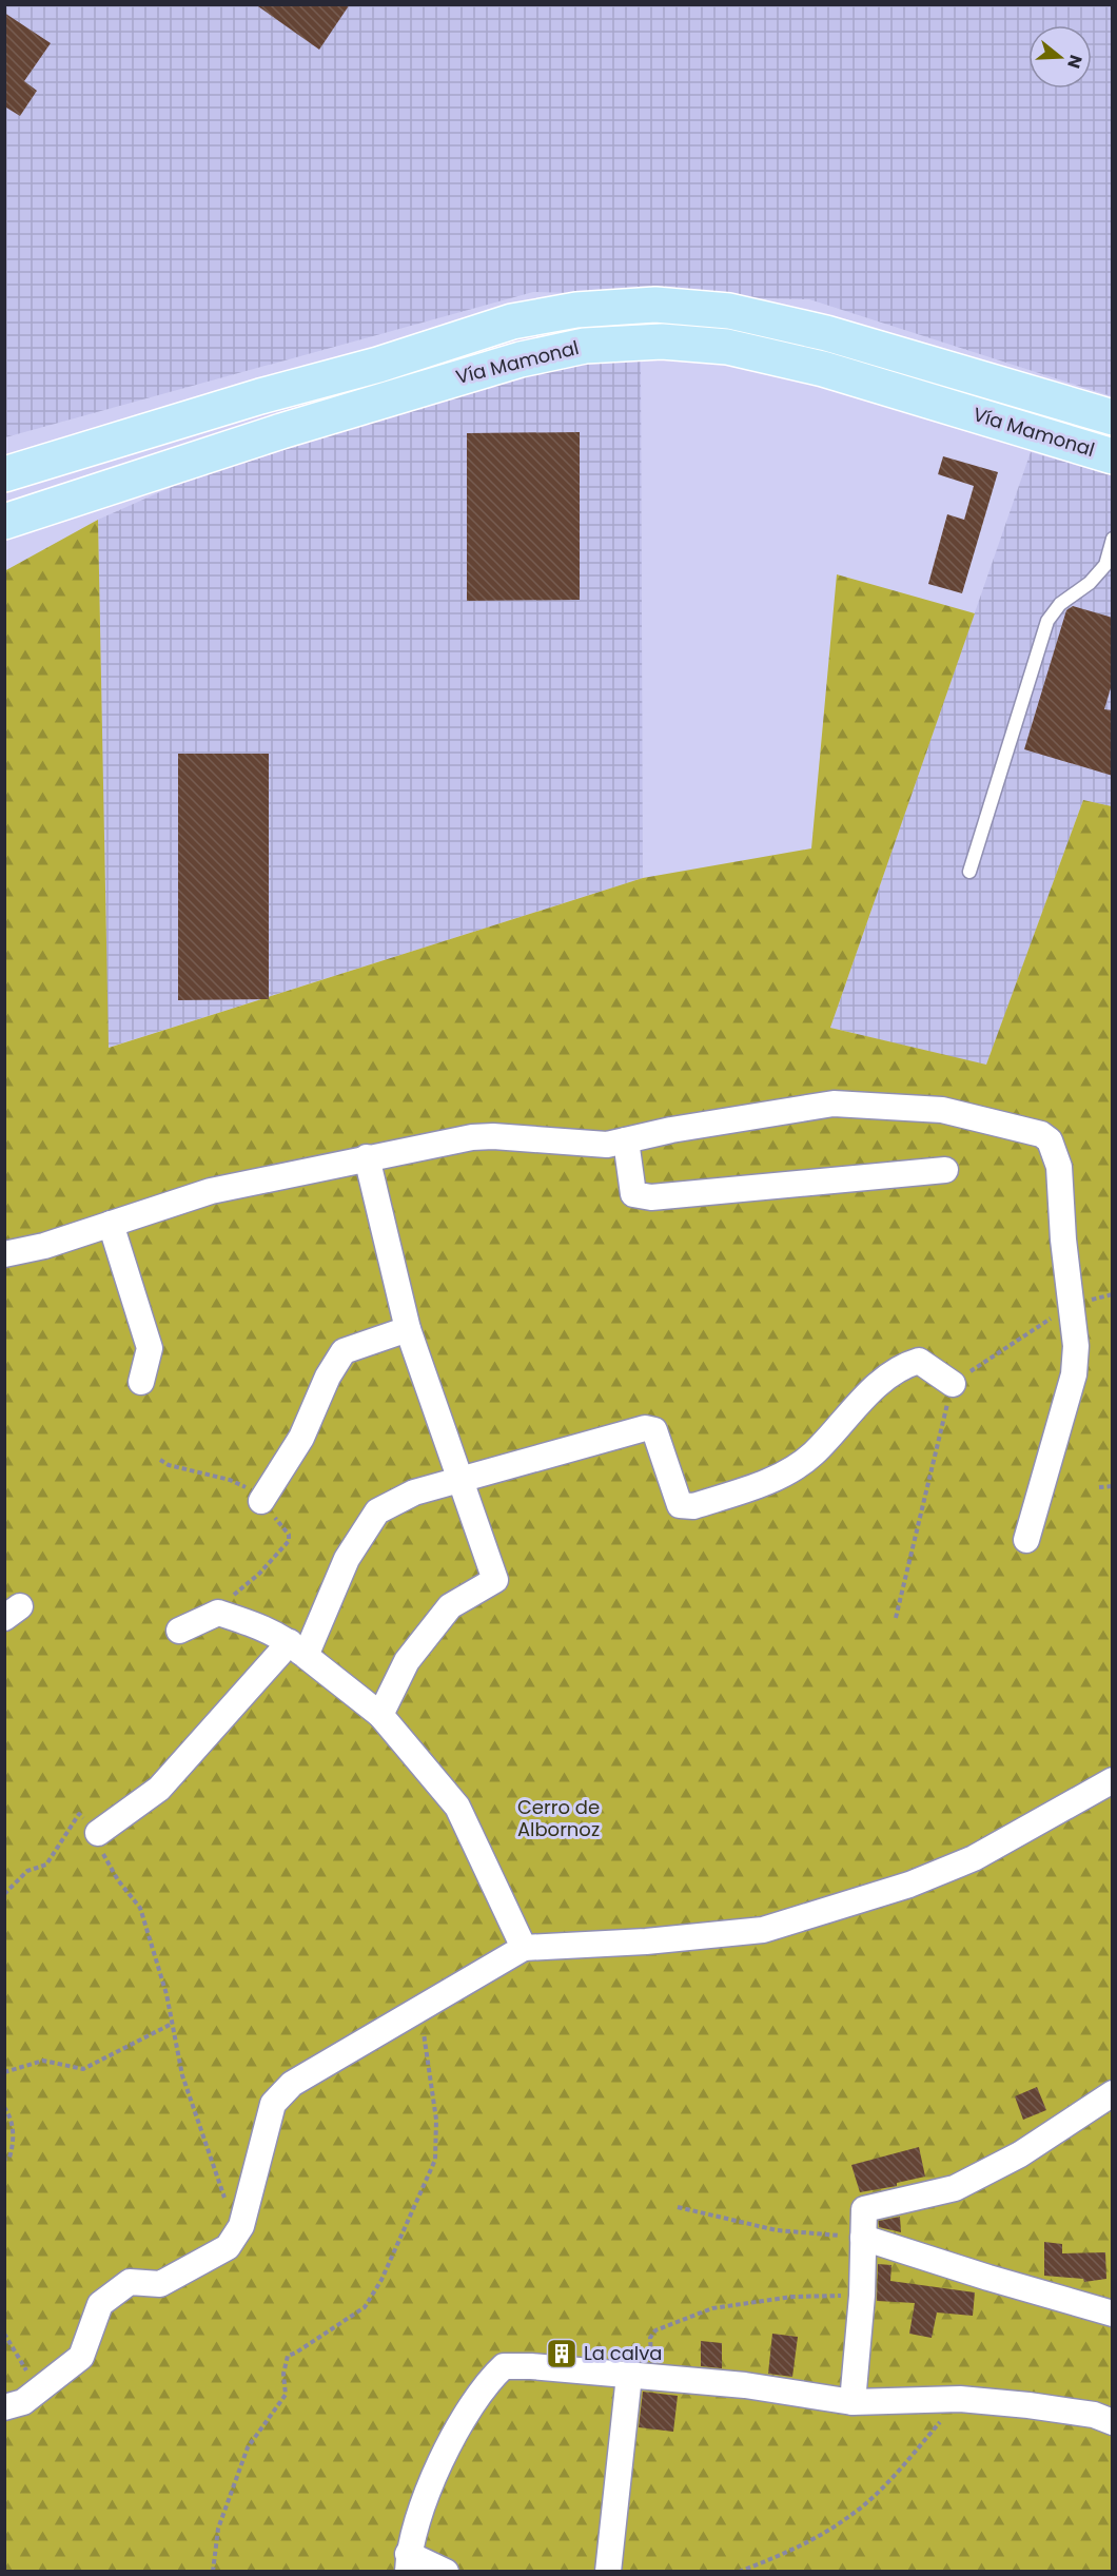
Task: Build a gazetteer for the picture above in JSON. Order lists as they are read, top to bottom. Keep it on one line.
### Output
{"streets":{"main road":["Vía Mamonal"]},"parks":["Cerro de Albornoz"],"places":{"building":["La calva"]},"north":"right"}
